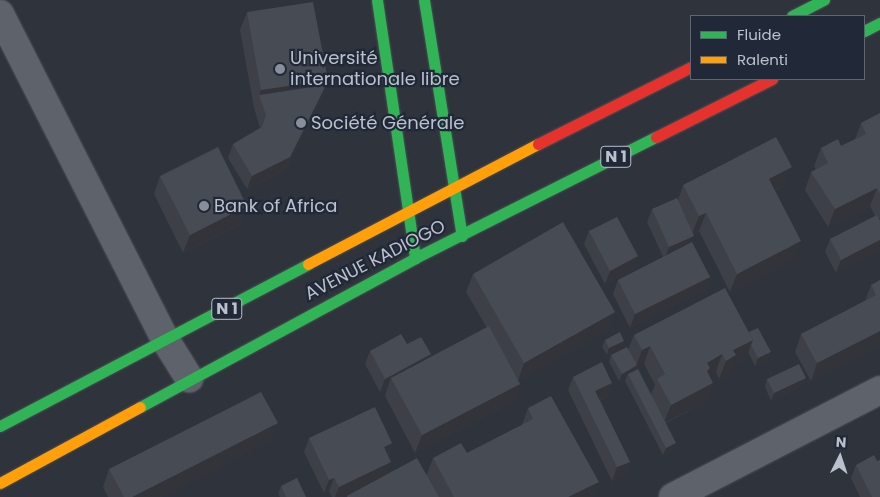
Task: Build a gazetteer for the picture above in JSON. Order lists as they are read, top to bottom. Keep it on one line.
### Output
{"streets":{"main road":["N 1","AVENUE KADIOGO"]},"places":["Université internationale libre","Société Générale","Bank of Africa"],"legend":["Fluide","Ralenti"],"north":"top"}
